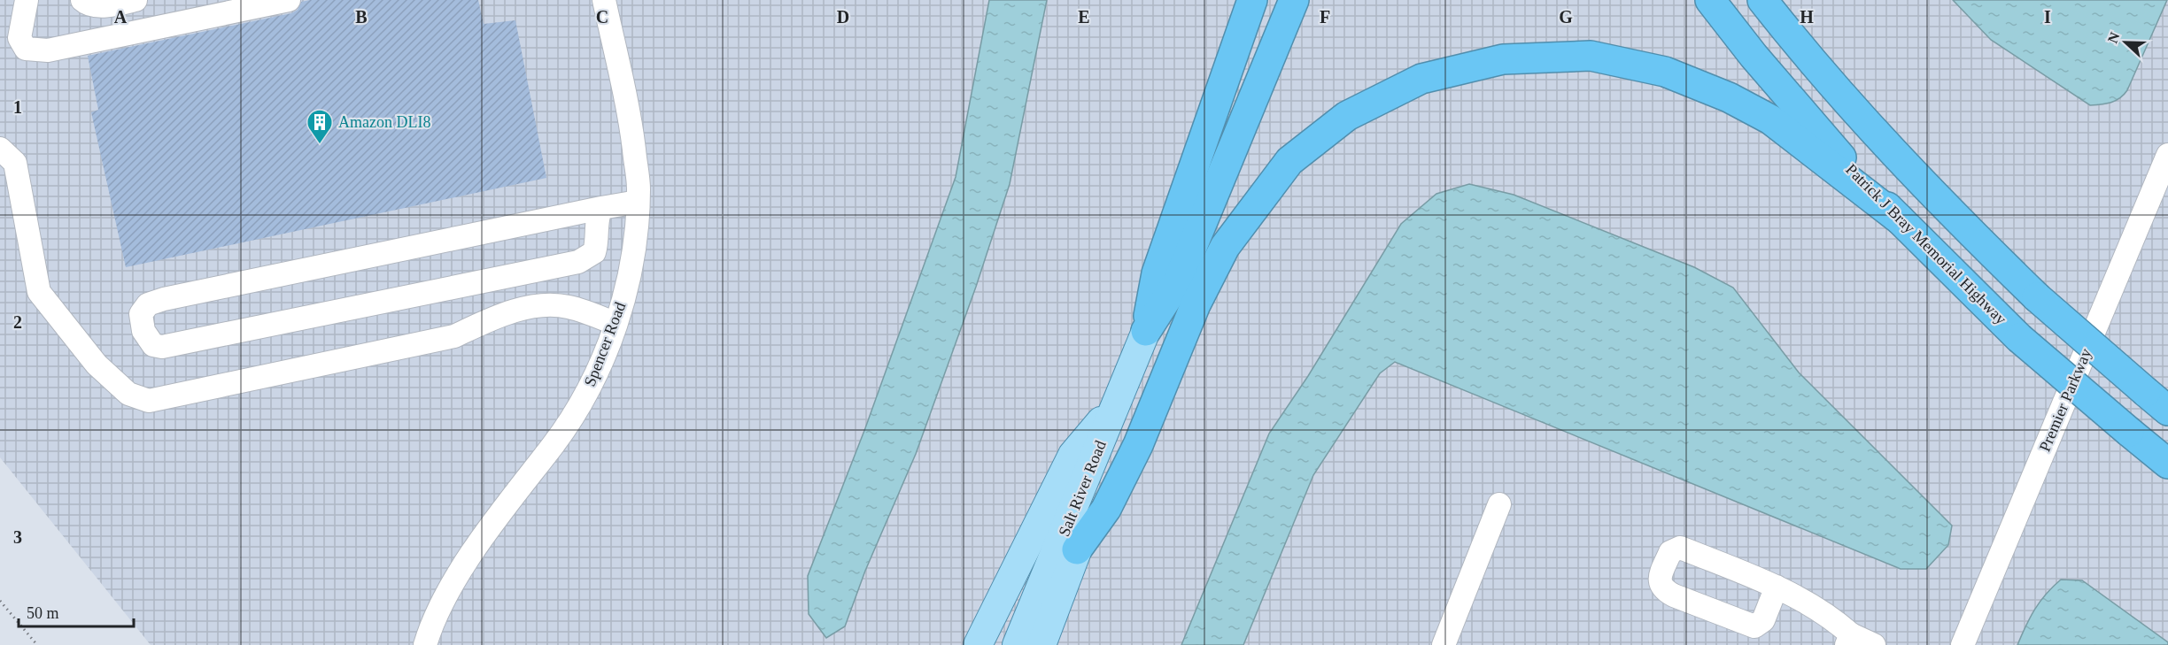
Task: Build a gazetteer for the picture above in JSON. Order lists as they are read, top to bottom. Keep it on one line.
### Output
{"streets":{"highway":["Patrick J Bray Memorial Highway"],"main road":["Salt River Road"],"street":["Spencer Road","Premier Parkway"]},"places":{"building":["Amazon DLI8"]},"scale_bar":"50 m","north":"left","grid":{"columns":["A","B","C","D","E","F","G","H","I"],"rows":["1","2","3"]}}
